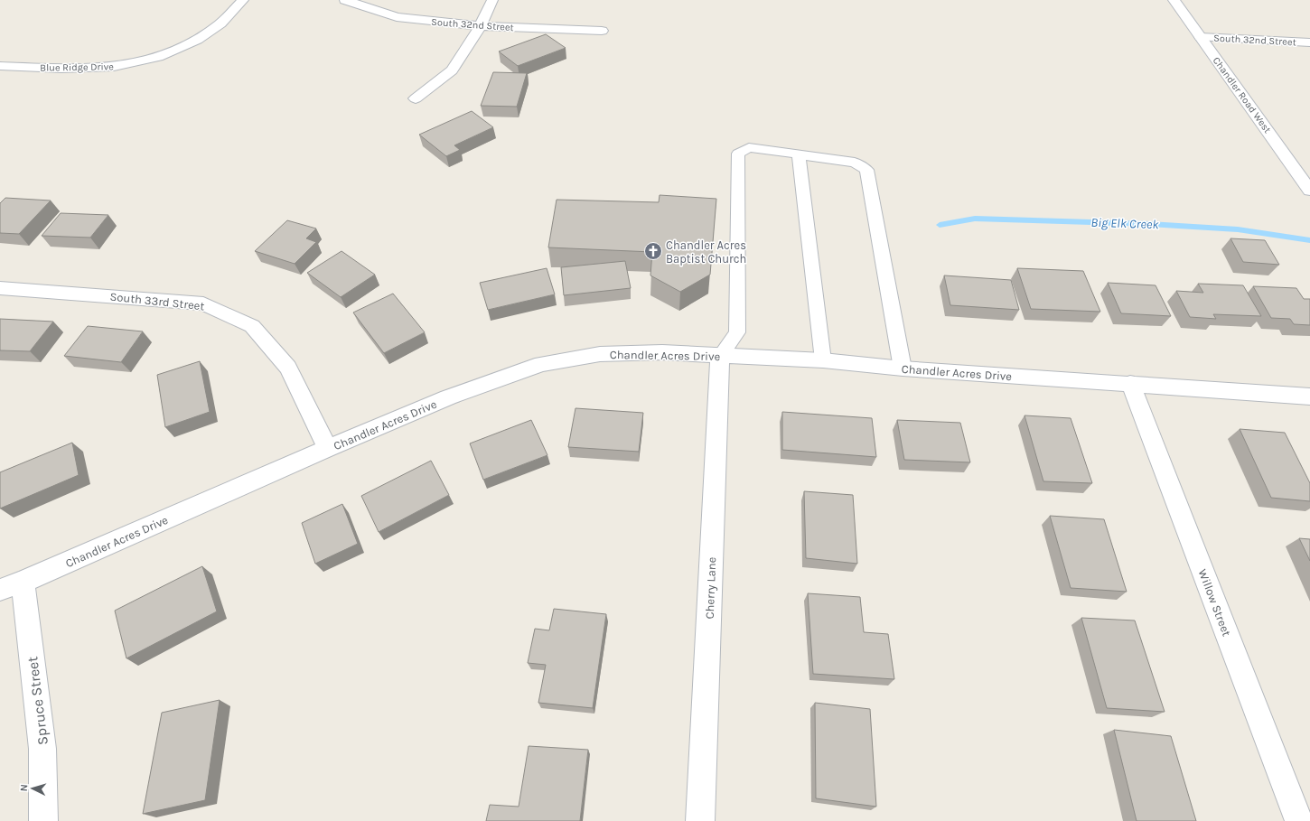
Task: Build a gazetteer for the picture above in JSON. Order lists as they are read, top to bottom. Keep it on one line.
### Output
{"streets":{"street":["South 32nd Street","Blue Ridge Drive","Chandler Road West","South 33rd Street","Chandler Acres Drive","Cherry Lane","Willow Street","Spruce Street"]},"crossings":[["South 32nd Street","Chandler Road West"],["South 33rd Street","Chandler Acres Drive"],["Chandler Acres Drive","Cherry Lane"],["Chandler Acres Drive","Willow Street"],["Chandler Acres Drive","Spruce Street"]],"water":["Big Elk Creek"],"places":{"church":["Chandler Acres Baptist Church"]},"north":"left"}
